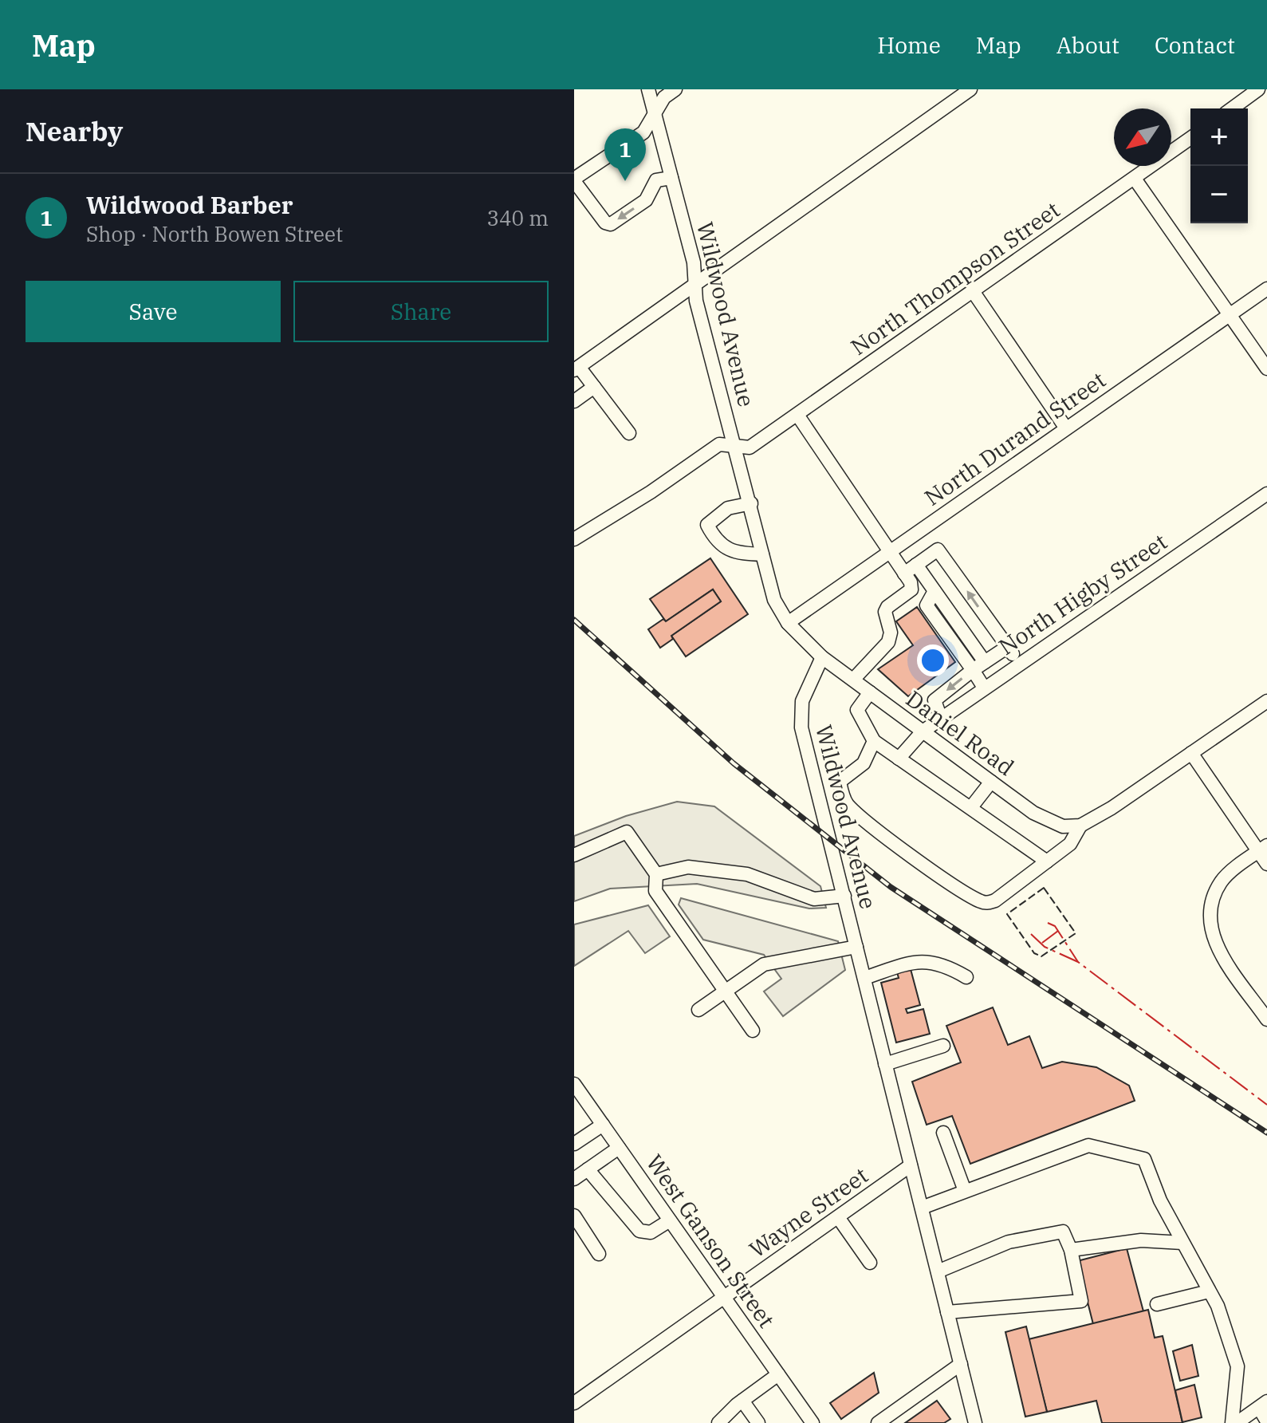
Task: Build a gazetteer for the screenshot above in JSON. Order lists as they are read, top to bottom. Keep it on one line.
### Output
{"streets":{"street":["North Thompson Street","Wildwood Avenue","North Durand Street","North Higby Street","Daniel Road","Wayne Street","West Ganson Street"]},"crossings":[["North Thompson Street","Wildwood Avenue"],["Wildwood Avenue","North Durand Street"],["Wildwood Avenue","Daniel Road"],["Wildwood Avenue","Wayne Street"],["North Higby Street","Daniel Road"],["Wayne Street","West Ganson Street"]],"north":"bottom left","page":{"header":"Map","nav":["Home","Map","About","Contact"],"heading":"Nearby","map_buttons":["+","−"],"pins":"1","list":[{"mark":"1","name":"Wildwood Barber","note":"Shop · North Bowen Street","value":"340 m"}],"buttons":["Save","Share"]}}
